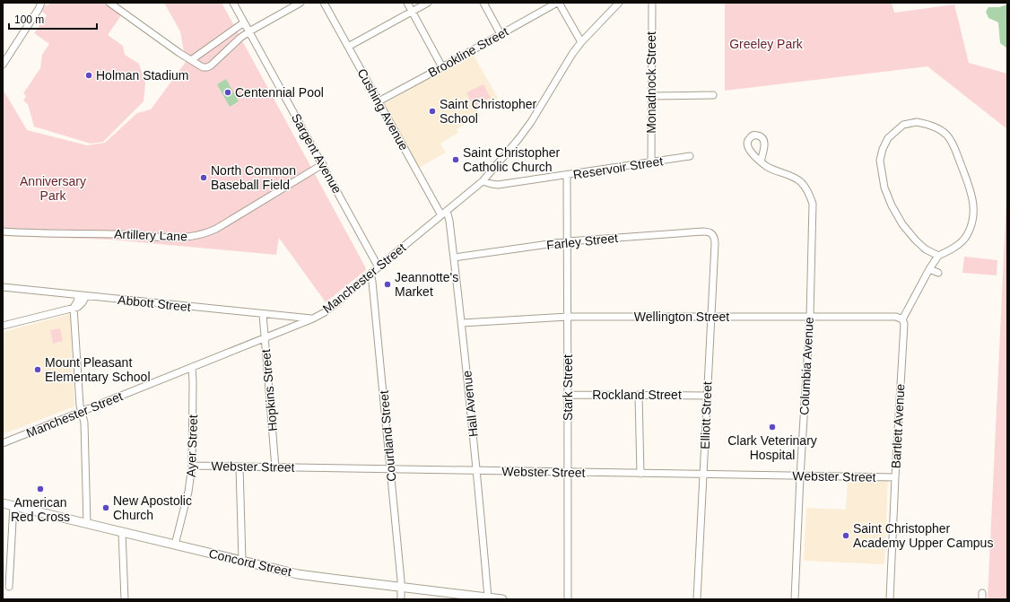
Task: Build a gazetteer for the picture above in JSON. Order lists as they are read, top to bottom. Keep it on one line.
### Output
{"streets":{"main road":["Concord Street"],"street":["Brookline Street","Monadnock Street","Cushing Avenue","Sargent Avenue","Reservoir Street","Artillery Lane","Farley Street","Manchester Street","Abbott Street","Wellington Street","Columbia Avenue","Stark Street","Hopkins Street","Rockland Street","Hall Avenue","Elliott Street","Bartlett Avenue","Courtland Street","Ayer Street","Webster Street"]},"crossings":[["Brookline Street","Cushing Avenue"],["Monadnock Street","Reservoir Street"],["Cushing Avenue","Manchester Street"],["Cushing Avenue","Hall Avenue"],["Sargent Avenue","Artillery Lane"],["Sargent Avenue","Manchester Street"],["Reservoir Street","Manchester Street"],["Reservoir Street","Stark Street"],["Farley Street","Stark Street"],["Farley Street","Hall Avenue"],["Farley Street","Elliott Street"],["Manchester Street","Abbott Street"],["Manchester Street","Hopkins Street"],["Manchester Street","Hall Avenue"],["Manchester Street","Courtland Street"],["Manchester Street","Ayer Street"],["Abbott Street","Hopkins Street"],["Wellington Street","Columbia Avenue"],["Wellington Street","Stark Street"],["Wellington Street","Hall Avenue"],["Wellington Street","Elliott Street"],["Wellington Street","Bartlett Avenue"],["Columbia Avenue","Webster Street"],["Stark Street","Rockland Street"],["Stark Street","Webster Street"],["Hopkins Street","Webster Street"],["Rockland Street","Elliott Street"],["Hall Avenue","Webster Street"],["Hall Avenue","Concord Street"],["Elliott Street","Webster Street"],["Bartlett Avenue","Webster Street"],["Courtland Street","Webster Street"],["Courtland Street","Concord Street"],["Ayer Street","Webster Street"],["Ayer Street","Concord Street"]],"parks":["Greeley Park","Anniversary Park"],"places":["Holman Stadium","Centennial Pool","Saint Christopher School","Saint Christopher Catholic Church","North Common Baseball Field","Jeannotte's Market","Mount Pleasant Elementary School","Clark Veterinary Hospital","American Red Cross","New Apostolic Church","Saint Christopher Academy Upper Campus"],"scale_bar":"100 m"}
